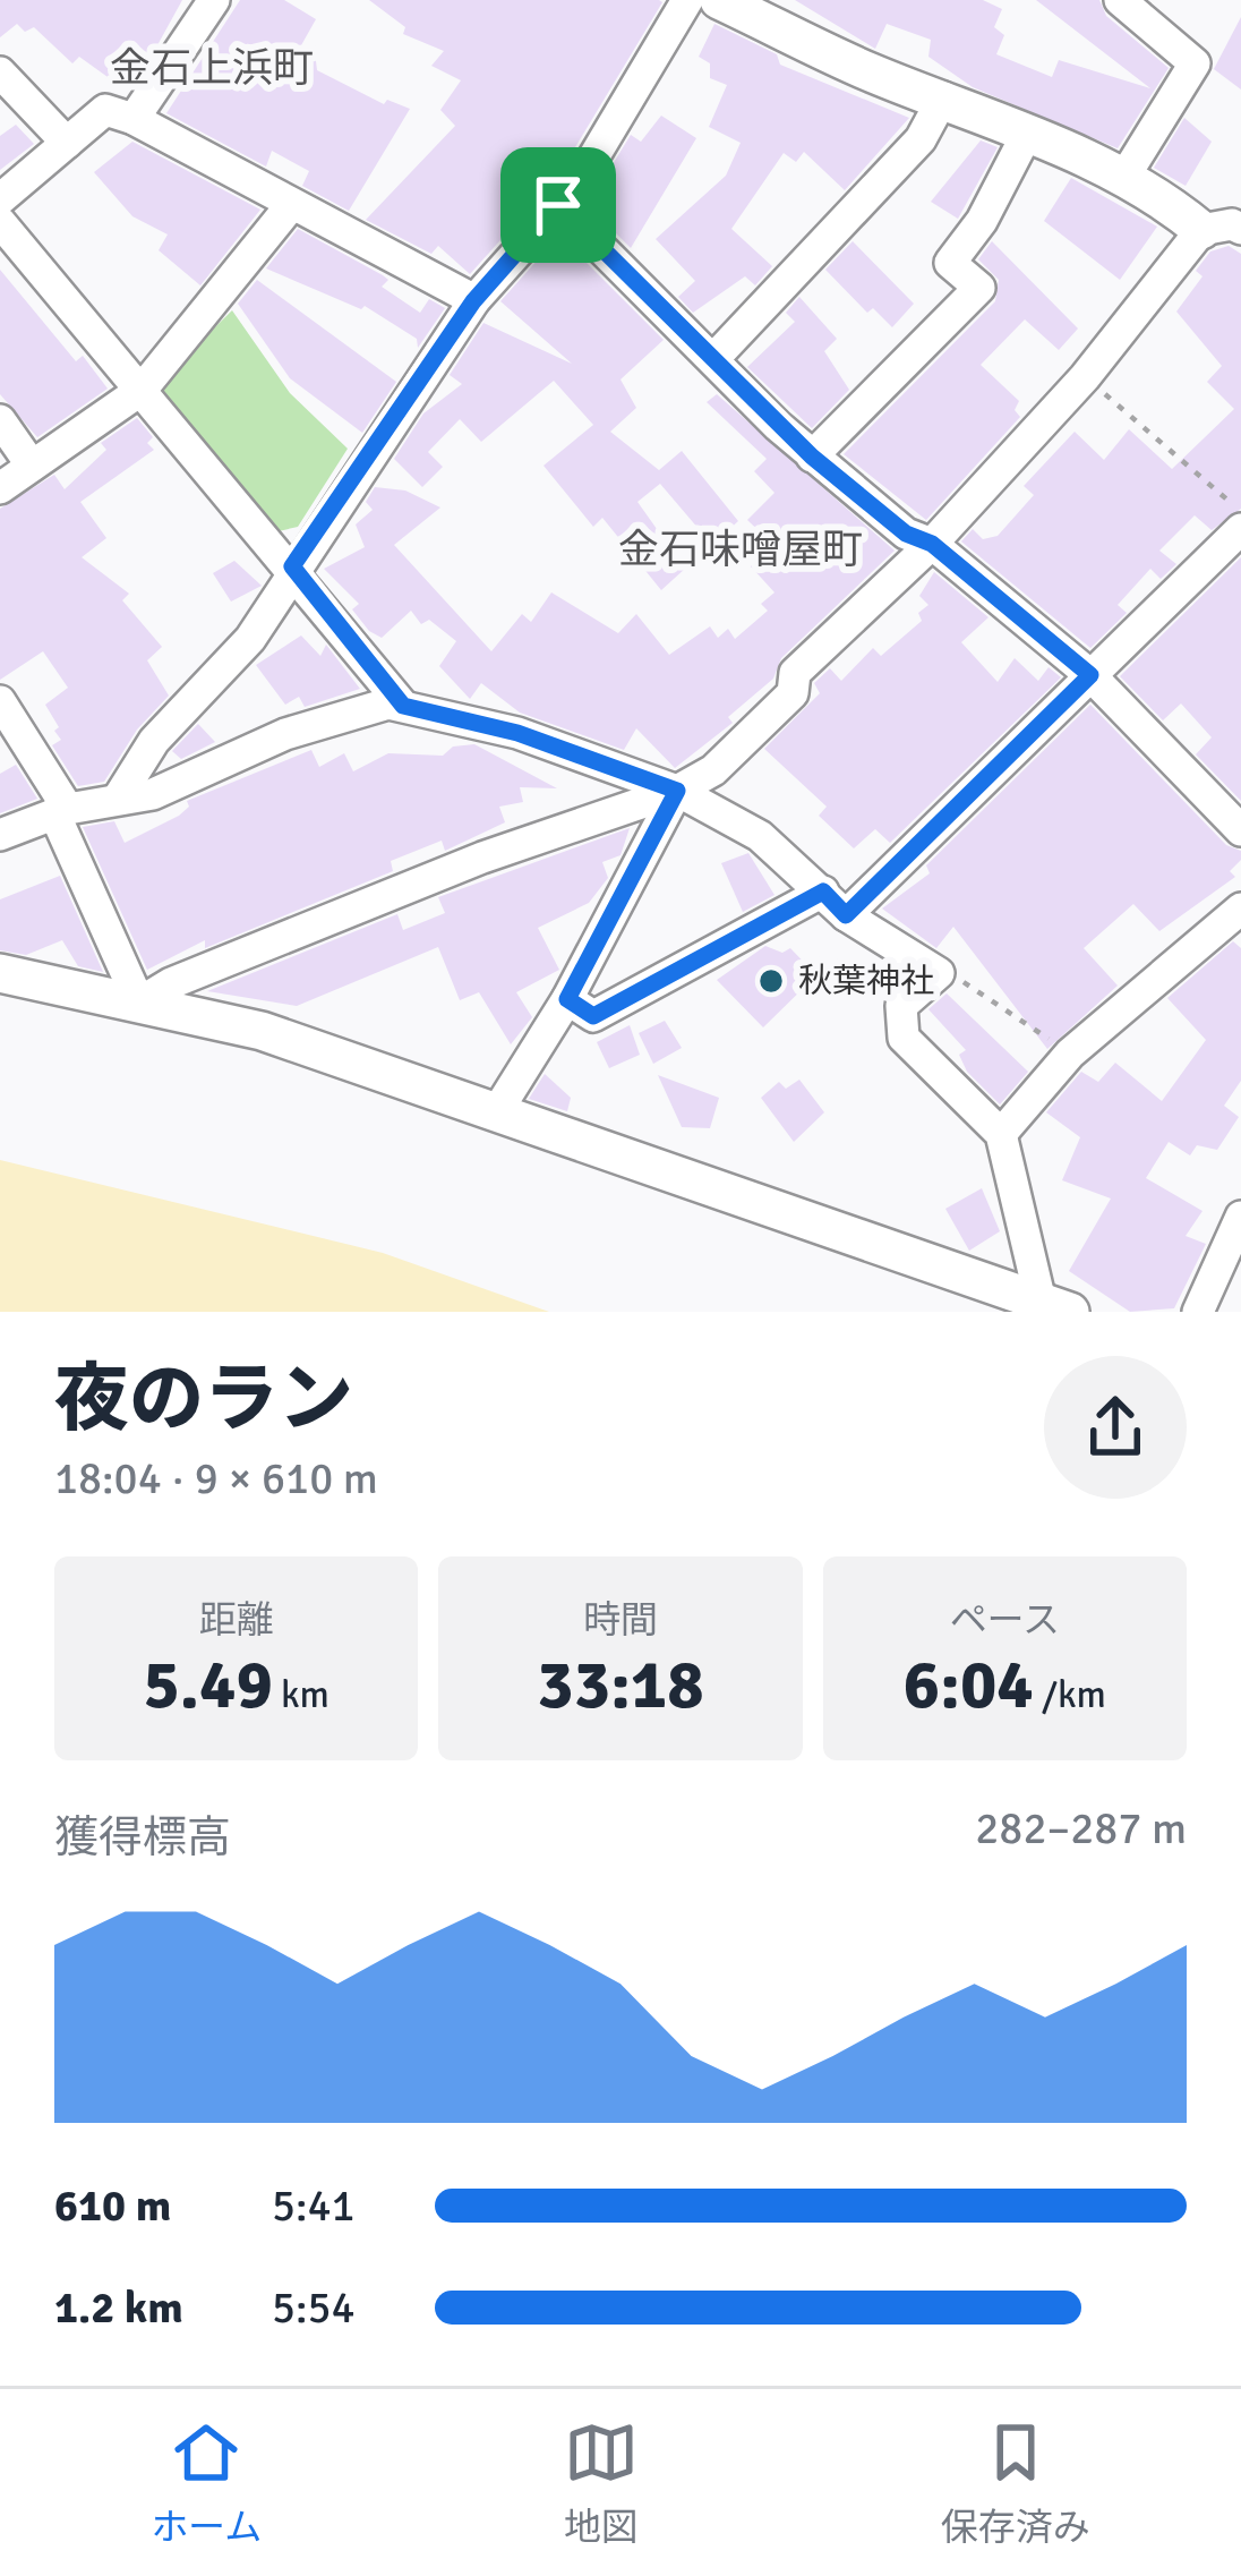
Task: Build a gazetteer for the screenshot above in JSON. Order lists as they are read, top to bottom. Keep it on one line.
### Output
{"districts":["金石上浜町","金石味噌屋町"],"places":["秋葉神社"],"page":{"heading":["夜のラン","18:04 · 9 × 610 m"],"stats":[["距離","5.49 km"],["時間","33:18"],["ペース","6:04 /km"]],"chart":["獲得標高","282–287 m"],"list":[{"name":"610 m","note":"5:41"},{"name":"1.2 km","note":"5:54"}],"tabs":["ホーム","地図","保存済み"]}}
